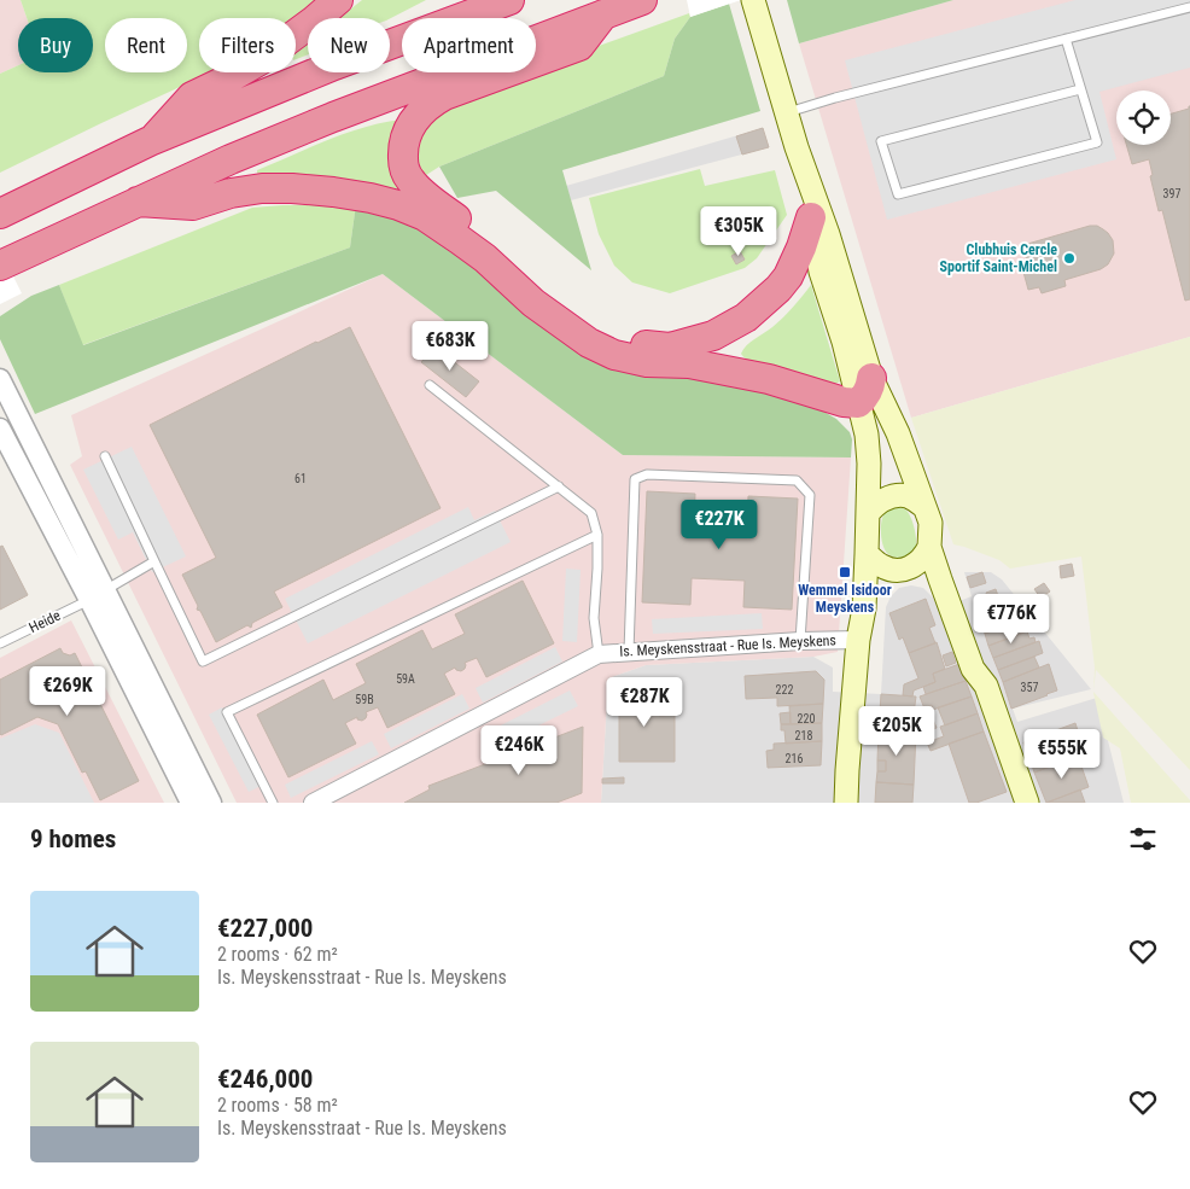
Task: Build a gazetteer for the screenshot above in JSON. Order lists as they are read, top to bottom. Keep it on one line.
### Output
{"streets":{"main road":["Is. Meyskensstraat - Rue Is. Meyskens"],"lane":["Heide"]},"places":{"other":["Clubhuis Cercle Sportif Saint-Michel"],"transit":["Wemmel Isidoor Meyskens"]},"house_numbers":["397","61","59A","357","222","59B","220","218","216"],"page":{"chip":["Buy","Rent","Filters","New","Apartment"],"price":["€305K","€683K","€227K","€776K","€269K","€287K","€205K","€246K","€555K"],"heading":"9 homes","list":[{"name":"€227,000","note":"2 rooms · 62 m² · Is. Meyskensstraat - Rue Is. Meyskens"},{"name":"€246,000","note":"2 rooms · 58 m² · Is. Meyskensstraat - Rue Is. Meyskens"}]}}
